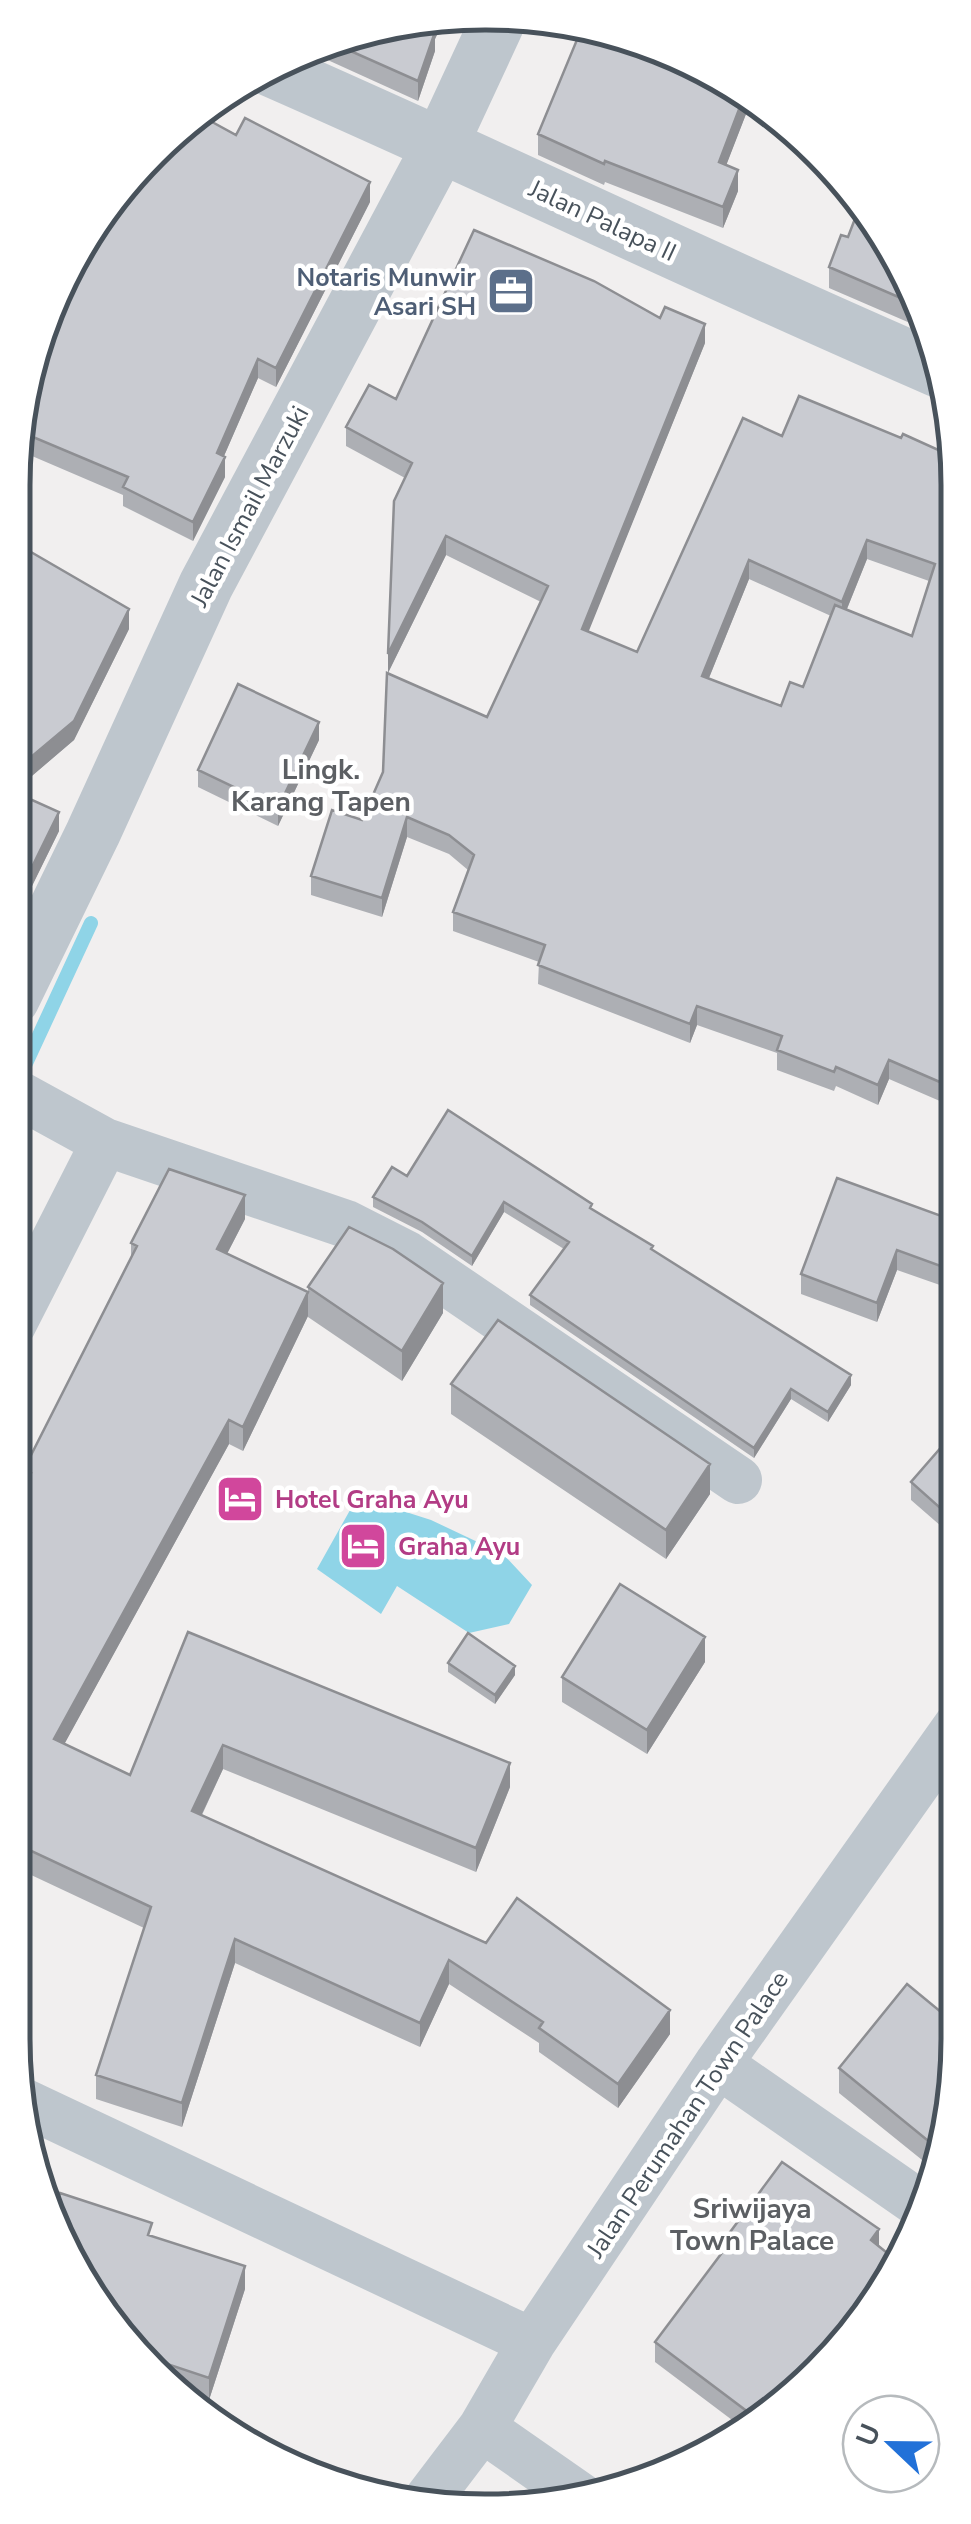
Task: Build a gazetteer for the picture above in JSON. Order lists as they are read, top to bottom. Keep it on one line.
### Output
{"streets":{"street":["Jalan Palapa II","Jalan Ismail Marzuki","Jalan Perumahan Town Palace"]},"crossings":[["Jalan Palapa II","Jalan Ismail Marzuki"]],"districts":["Lingk. Karang Tapen","Sriwijaya Town Palace"],"places":{"office":["Notaris Munwir Asari SH"],"hotel":["Hotel Graha Ayu","Graha Ayu"]},"north":"left"}
